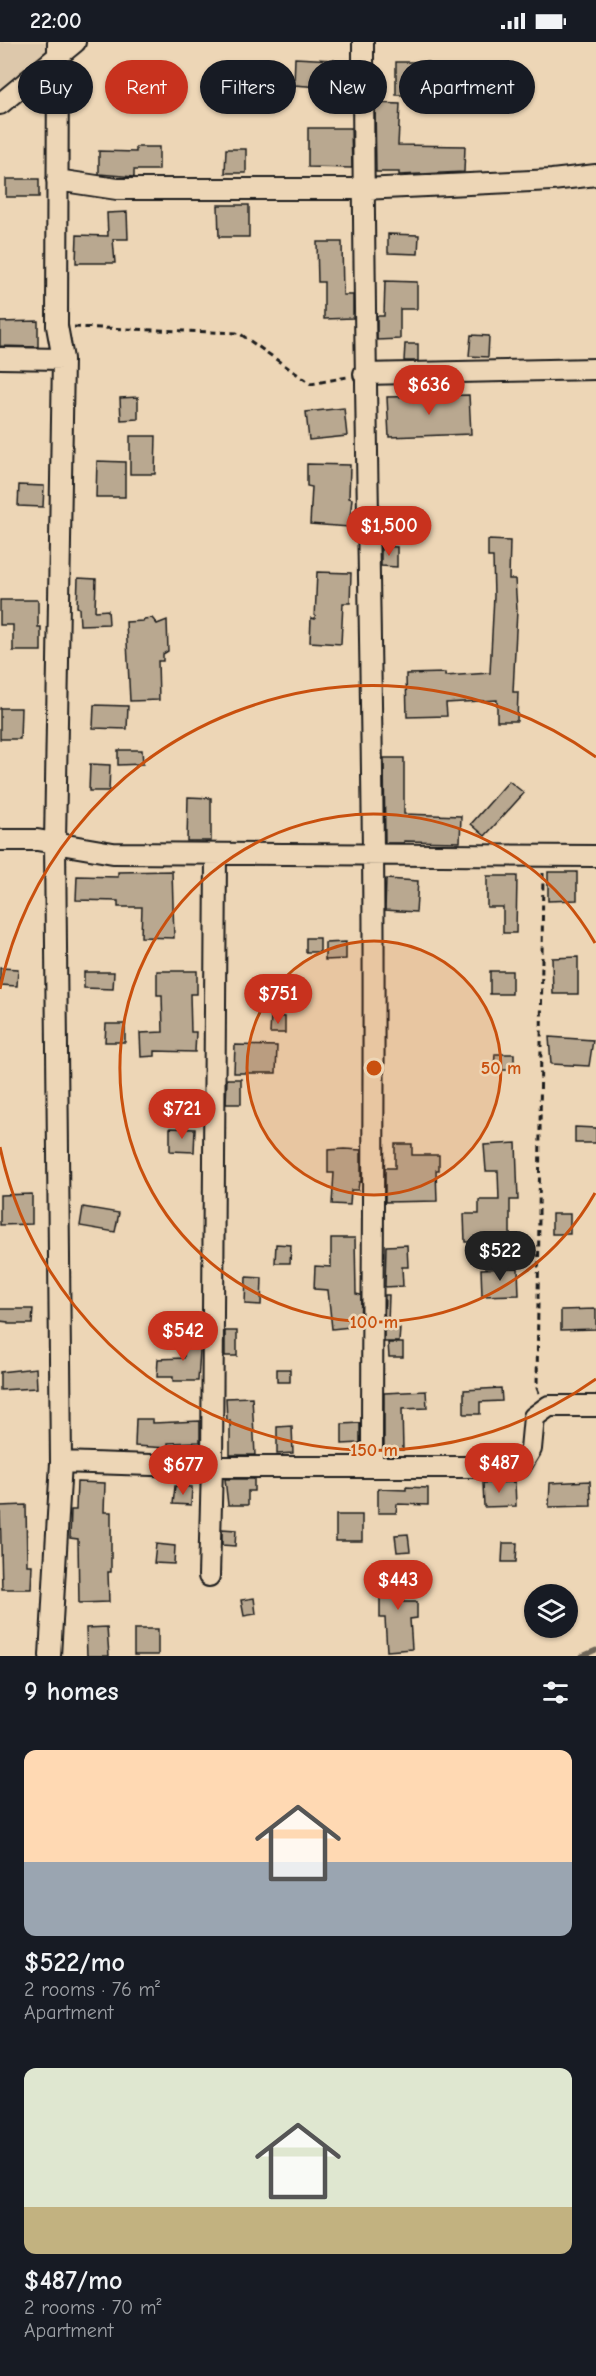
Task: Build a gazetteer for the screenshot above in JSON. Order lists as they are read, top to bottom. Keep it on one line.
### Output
{"page":{"status":"22:00","chip":["Buy","Rent","Filters","New","Apartment"],"price":["$636","$1,500","$751","$721","$522","$542","$487","$677","$443"],"heading":"9 homes","list":[{"name":"$522/mo","note":"2 rooms · 76 m² · Apartment"},{"name":"$487/mo","note":"2 rooms · 70 m² · Apartment"}]},"rings":["50 m","100 m","150 m"]}
